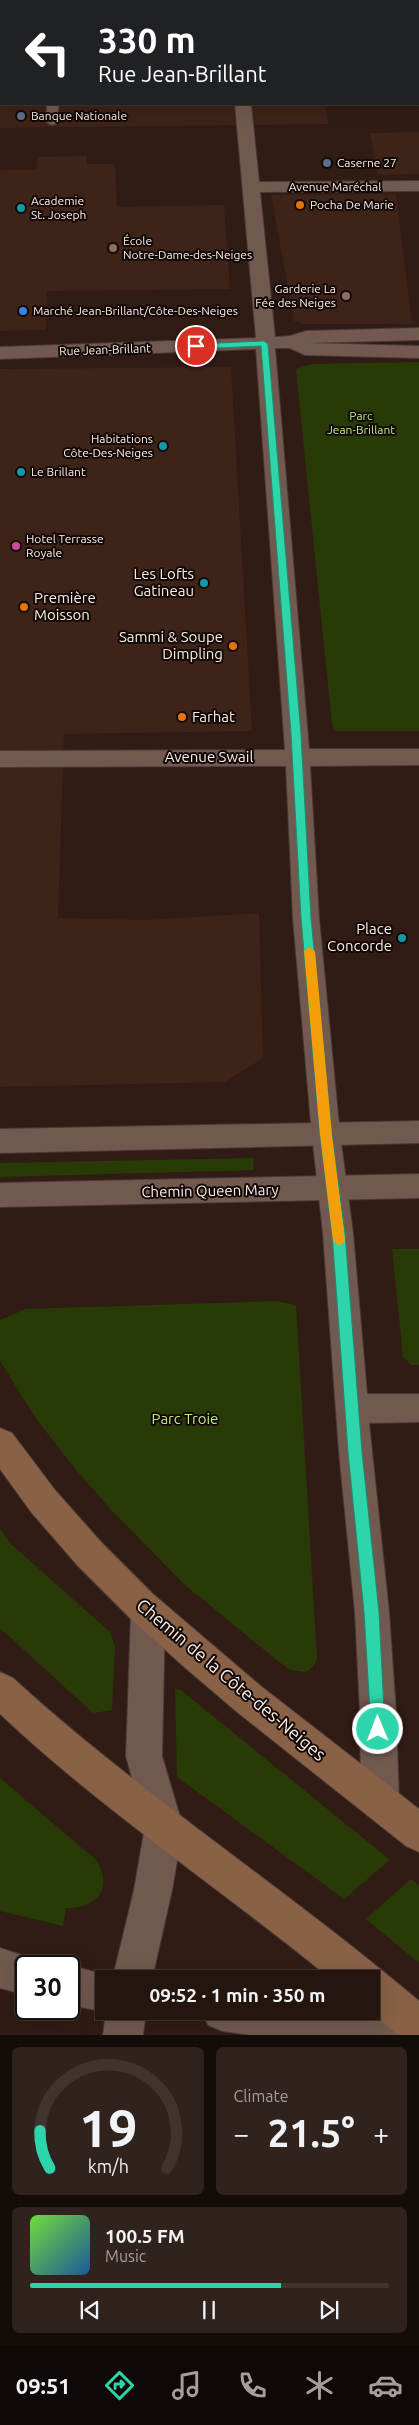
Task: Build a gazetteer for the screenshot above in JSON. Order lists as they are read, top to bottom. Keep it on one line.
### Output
{"streets":{"main road":["Chemin de la Côte-des-Neiges"],"street":["Avenue Maréchal","Rue Jean-Brillant","Avenue Swail","Chemin Queen Mary"]},"parks":["Parc Jean-Brillant","Parc Troie"],"places":["Banque Nationale","Caserne 27","Pocha De Marie","Academie St. Joseph","École Notre-Dame-des-Neiges","Garderie La Fée des Neiges","Marché Jean-Brillant/Côte-Des-Neiges","Habitations Côte-Des-Neiges","Le Brillant","Hotel Terrasse Royale","Les Lofts Gatineau","Première Moisson","Sammi & Soupe Dimpling","Farhat","Place Concorde"],"page":{"turn":["330 m","Rue Jean-Brillant"],"limit":"30","trip":"09:52 · 1 min · 350 m","tile":"Climate","heat":["−","21.5°","+"],"song":["100.5 FM","Music"],"tabs":"09:51","gauge":["19","km/h"]}}
